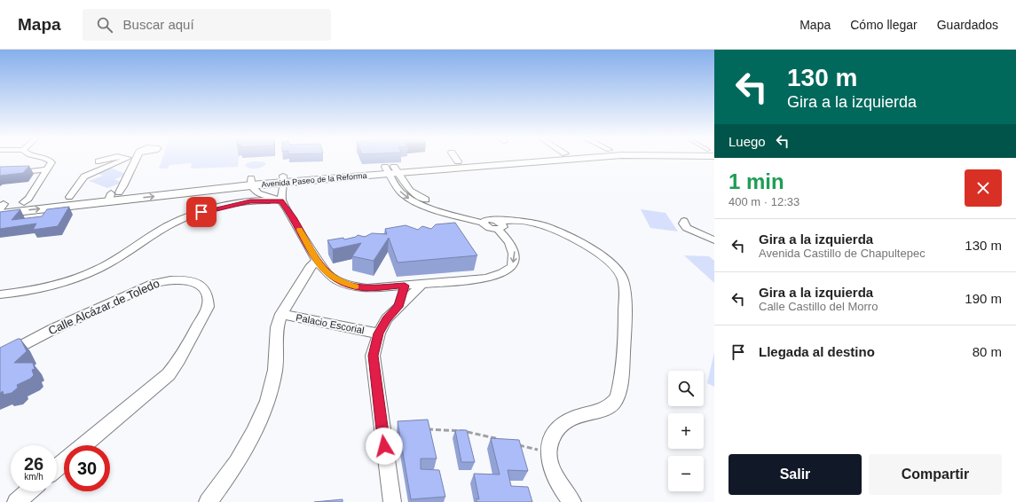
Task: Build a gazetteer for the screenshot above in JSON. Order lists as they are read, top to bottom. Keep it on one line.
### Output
{"streets":{"main road":["Avenida Paseo de la Reforma"],"street":["Calle Alcázar de Toledo","Palacio Escorial"]},"page":{"header":"Mapa","search":"Buscar aquí","nav":["Mapa","Cómo llegar","Guardados"],"turn":["130 m","Gira a la izquierda"],"then":"Luego","heading":["1 min","400 m · 12:33"],"list":[{"name":"Gira a la izquierda","note":"Avenida Castillo de Chapultepec","value":"130 m"},{"name":"Gira a la izquierda","note":"Calle Castillo del Morro","value":"190 m"},{"name":"Llegada al destino","value":"80 m"}],"map_buttons":["+","−"],"speed":"26 km/h","limit":"30","buttons":["Salir","Compartir"]}}
